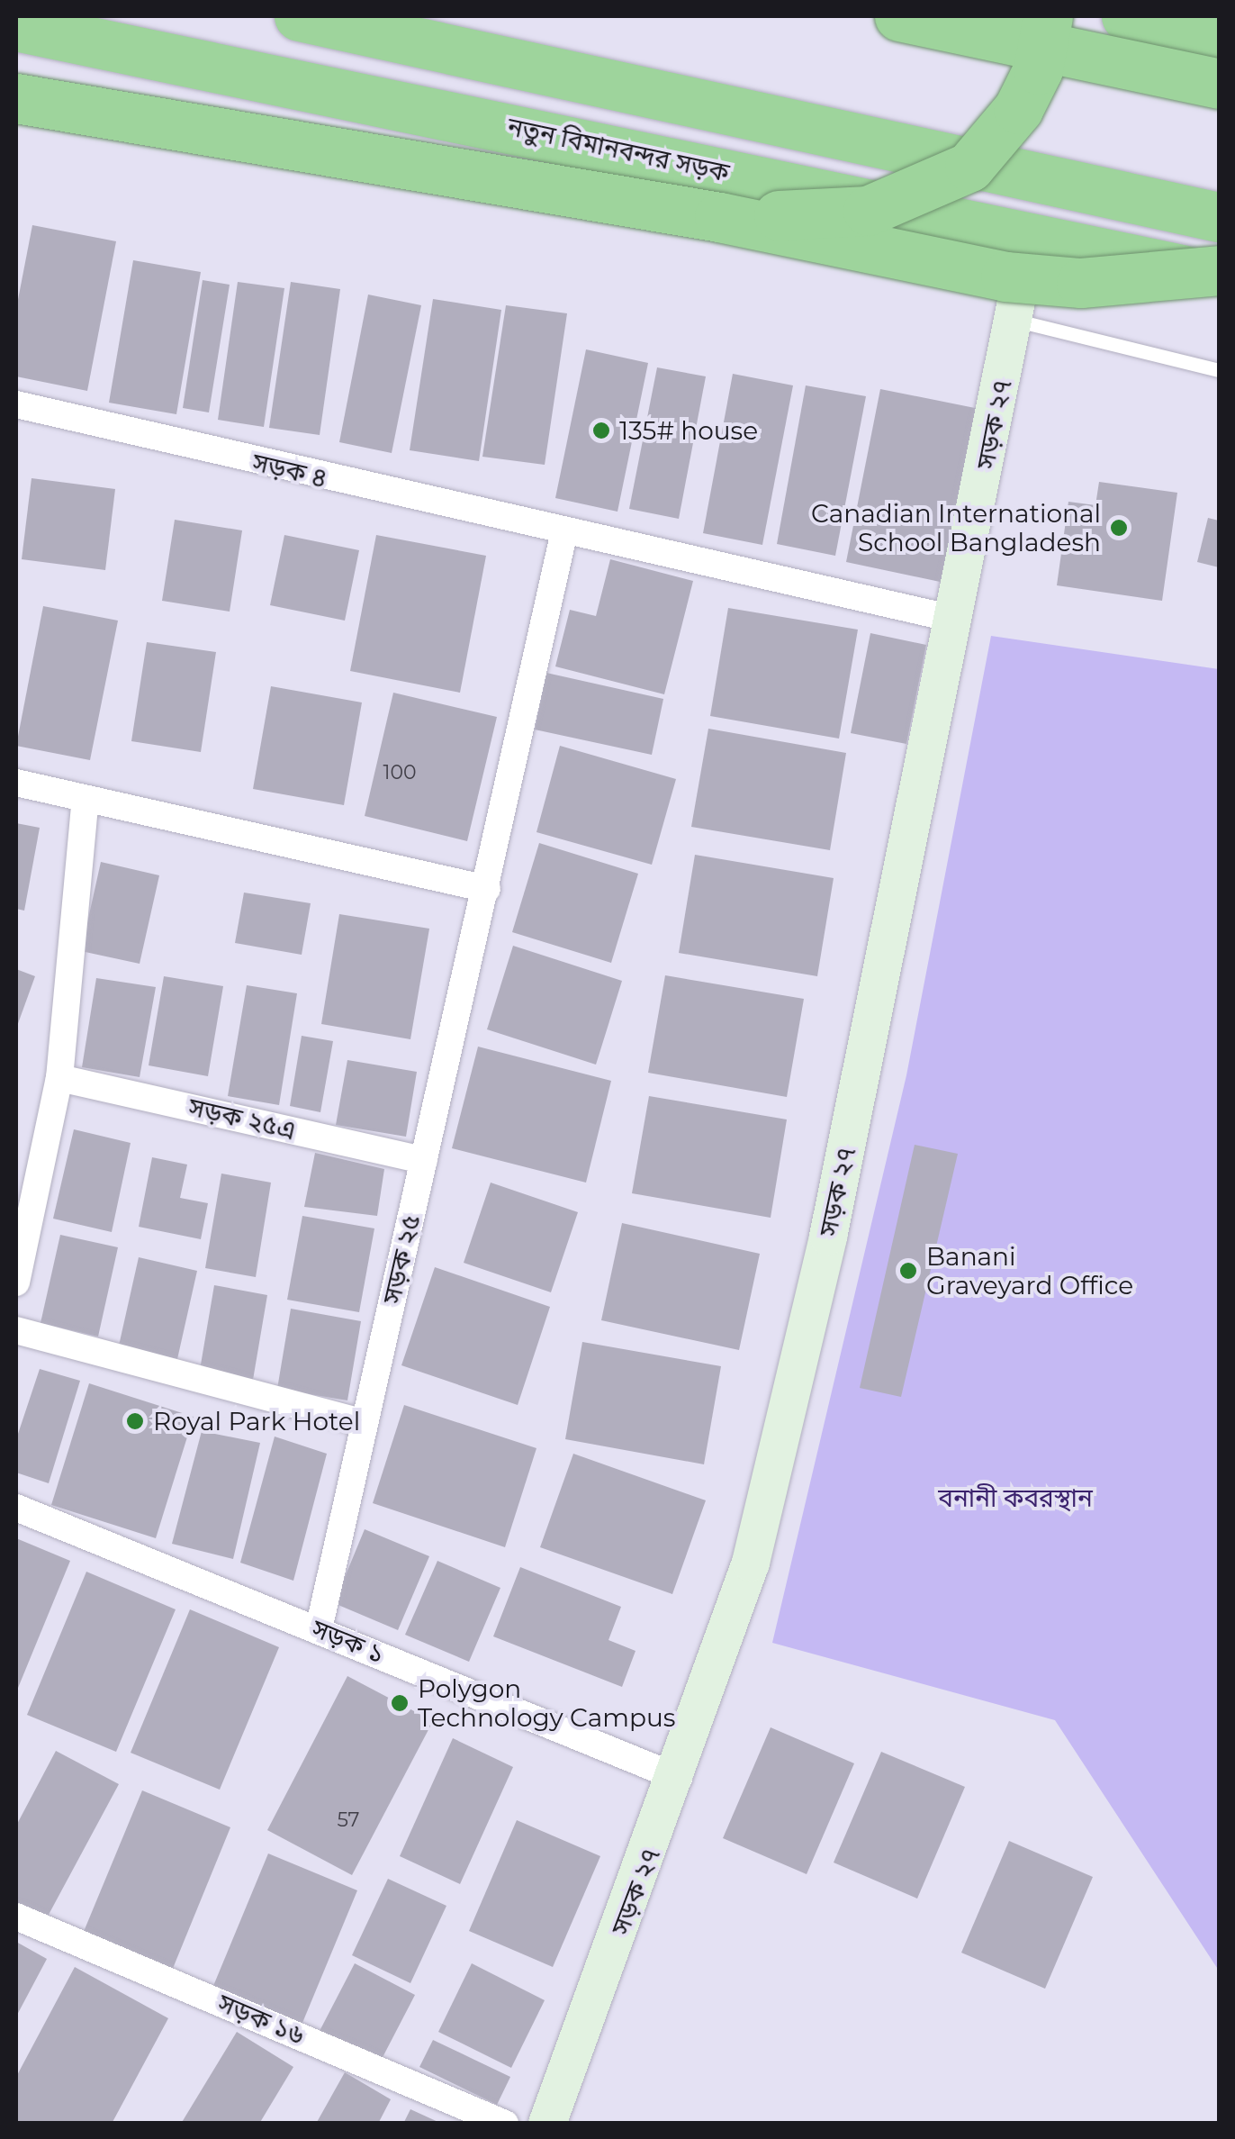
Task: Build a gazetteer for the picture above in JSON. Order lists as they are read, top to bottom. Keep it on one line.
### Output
{"streets":{"highway":["নতুন বিমানবন্দর সড়ক"],"street":["সড়ক ২৭","সড়ক ৪","সড়ক ২৫এ","সড়ক ২৫","সড়ক ১","সড়ক ১৬"]},"crossings":[["নতুন বিমানবন্দর সড়ক","সড়ক ২৭"],["সড়ক ২৭","সড়ক ৪"],["সড়ক ২৭","সড়ক ১"],["সড়ক ৪","সড়ক ২৫"],["সড়ক ২৫এ","সড়ক ২৫"],["সড়ক ২৫","সড়ক ১"]],"parks":["বনানী কবরস্থান"],"places":["135# house","Canadian International School Bangladesh","Banani Graveyard Office","Royal Park Hotel","Polygon Technology Campus"],"house_numbers":["100","57"]}
